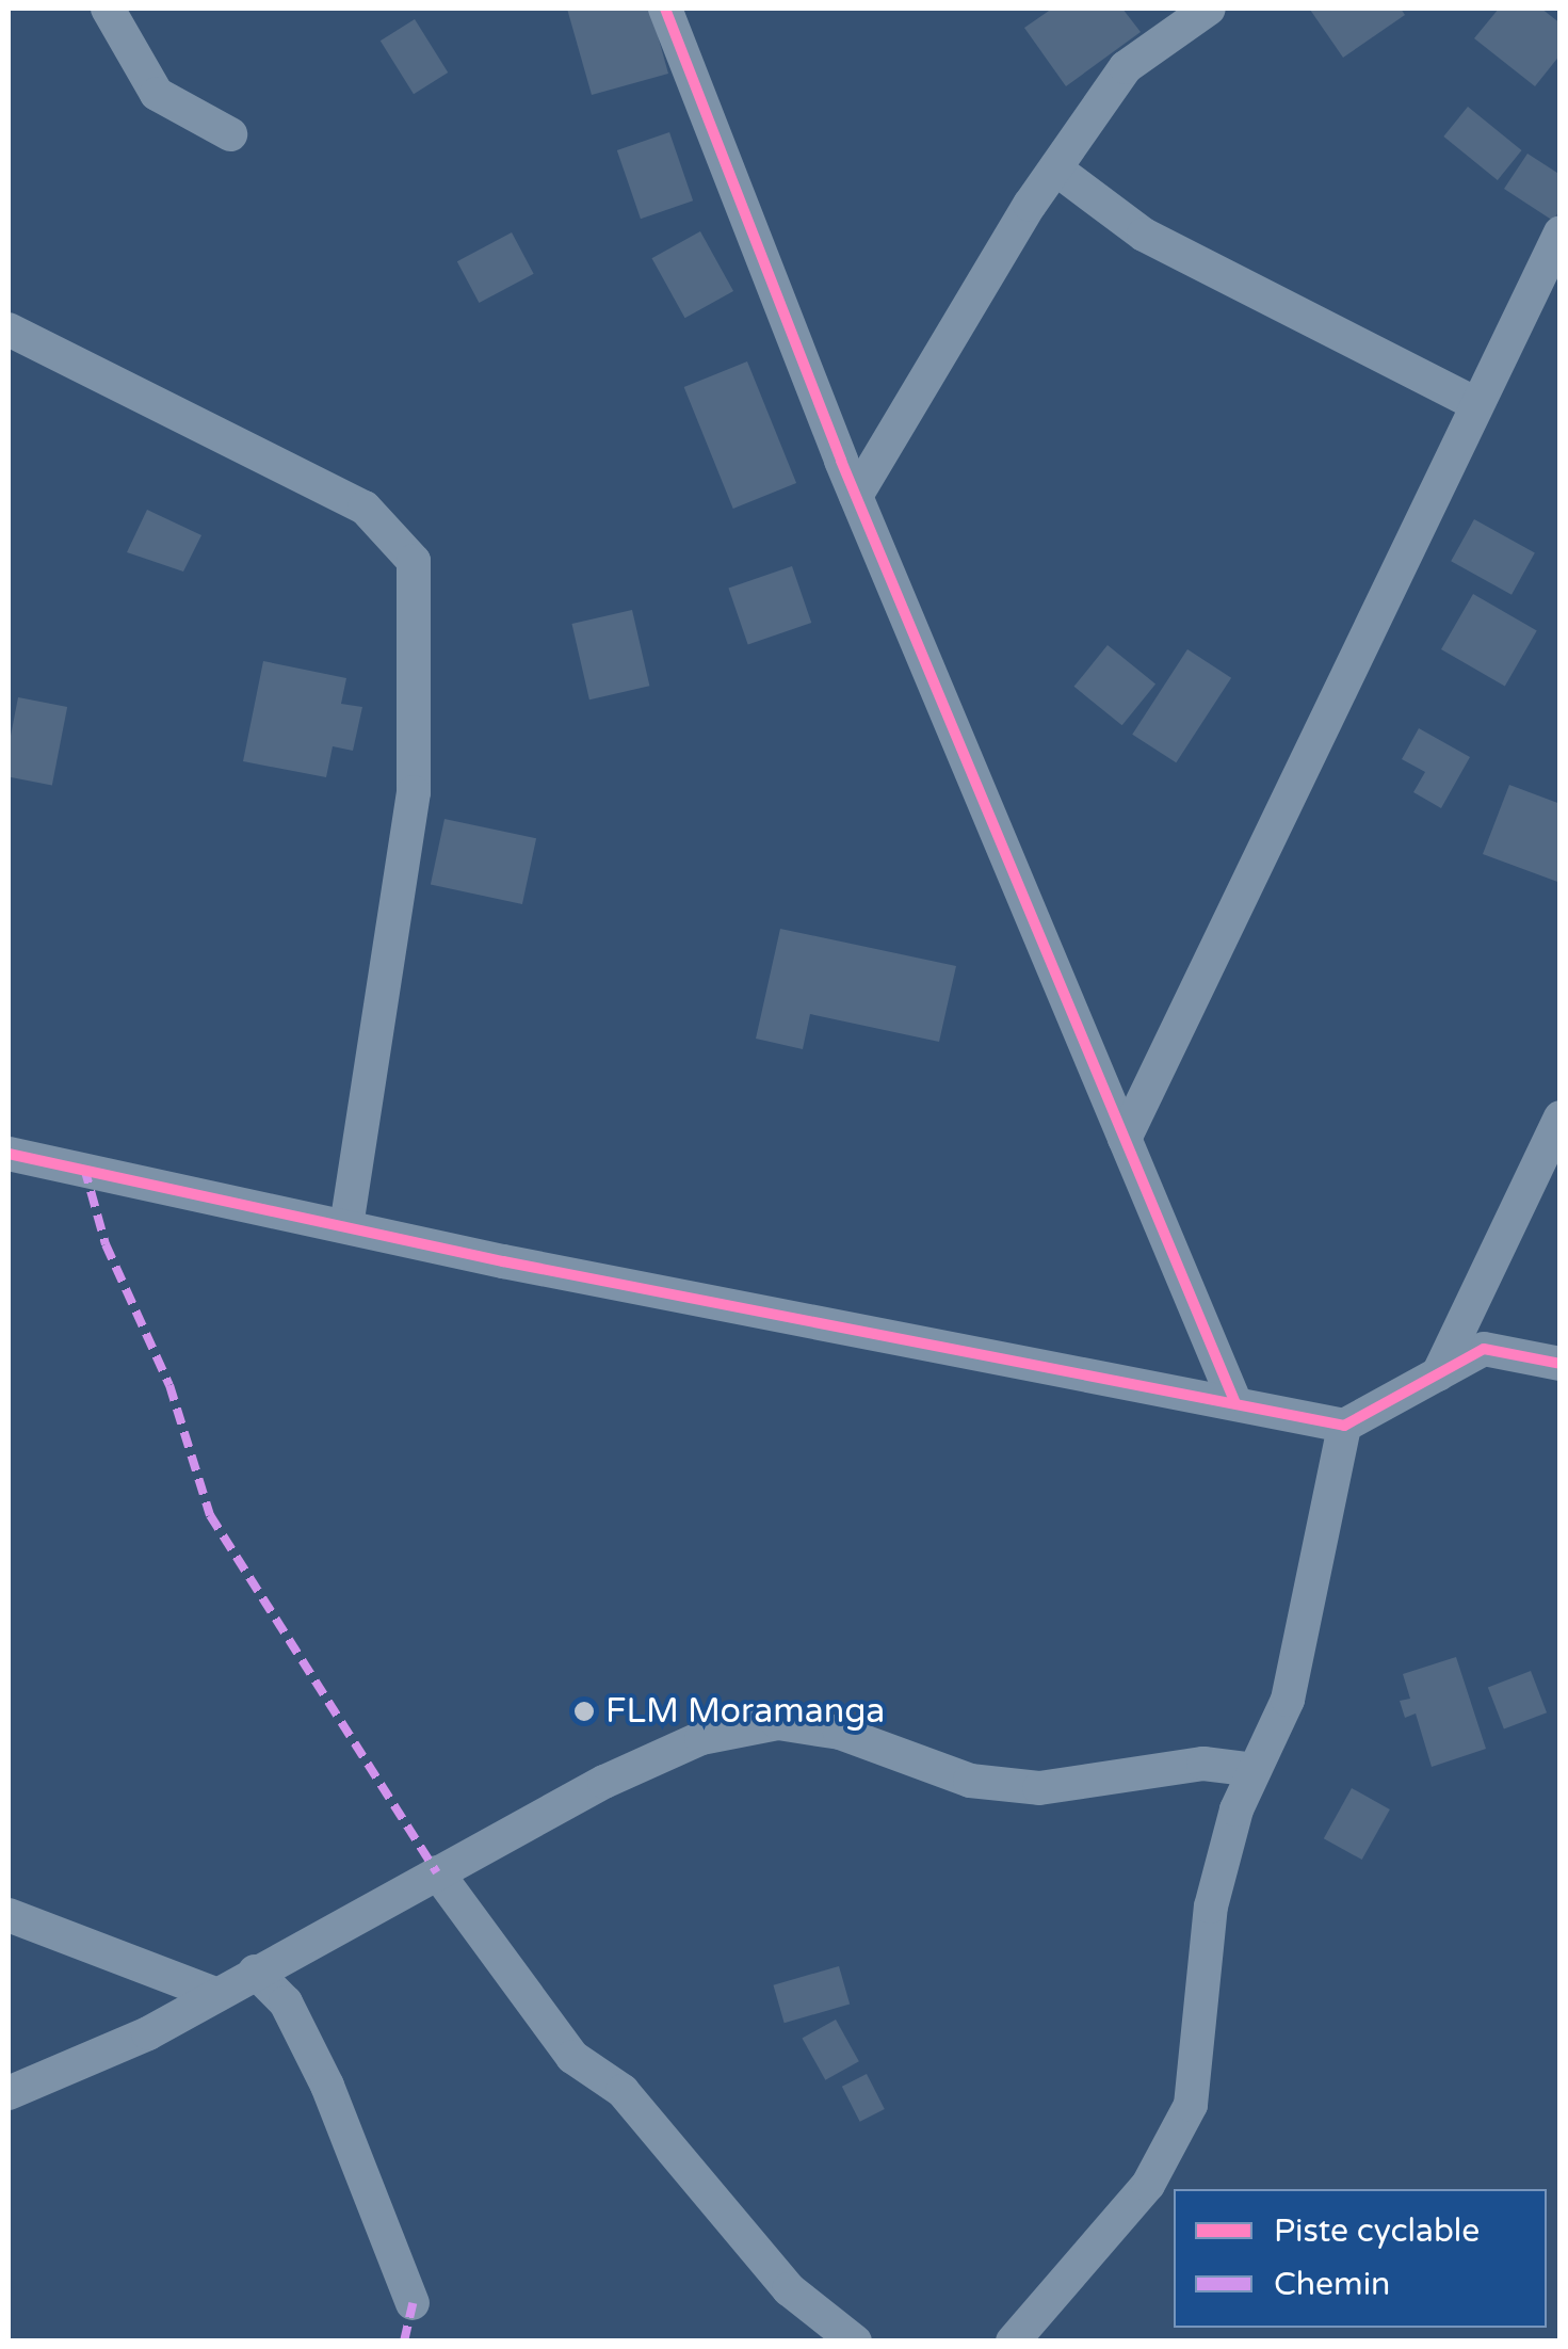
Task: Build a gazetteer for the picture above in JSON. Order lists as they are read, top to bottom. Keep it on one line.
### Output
{"places":["FLM Moramanga"],"legend":["Piste cyclable","Chemin"]}
